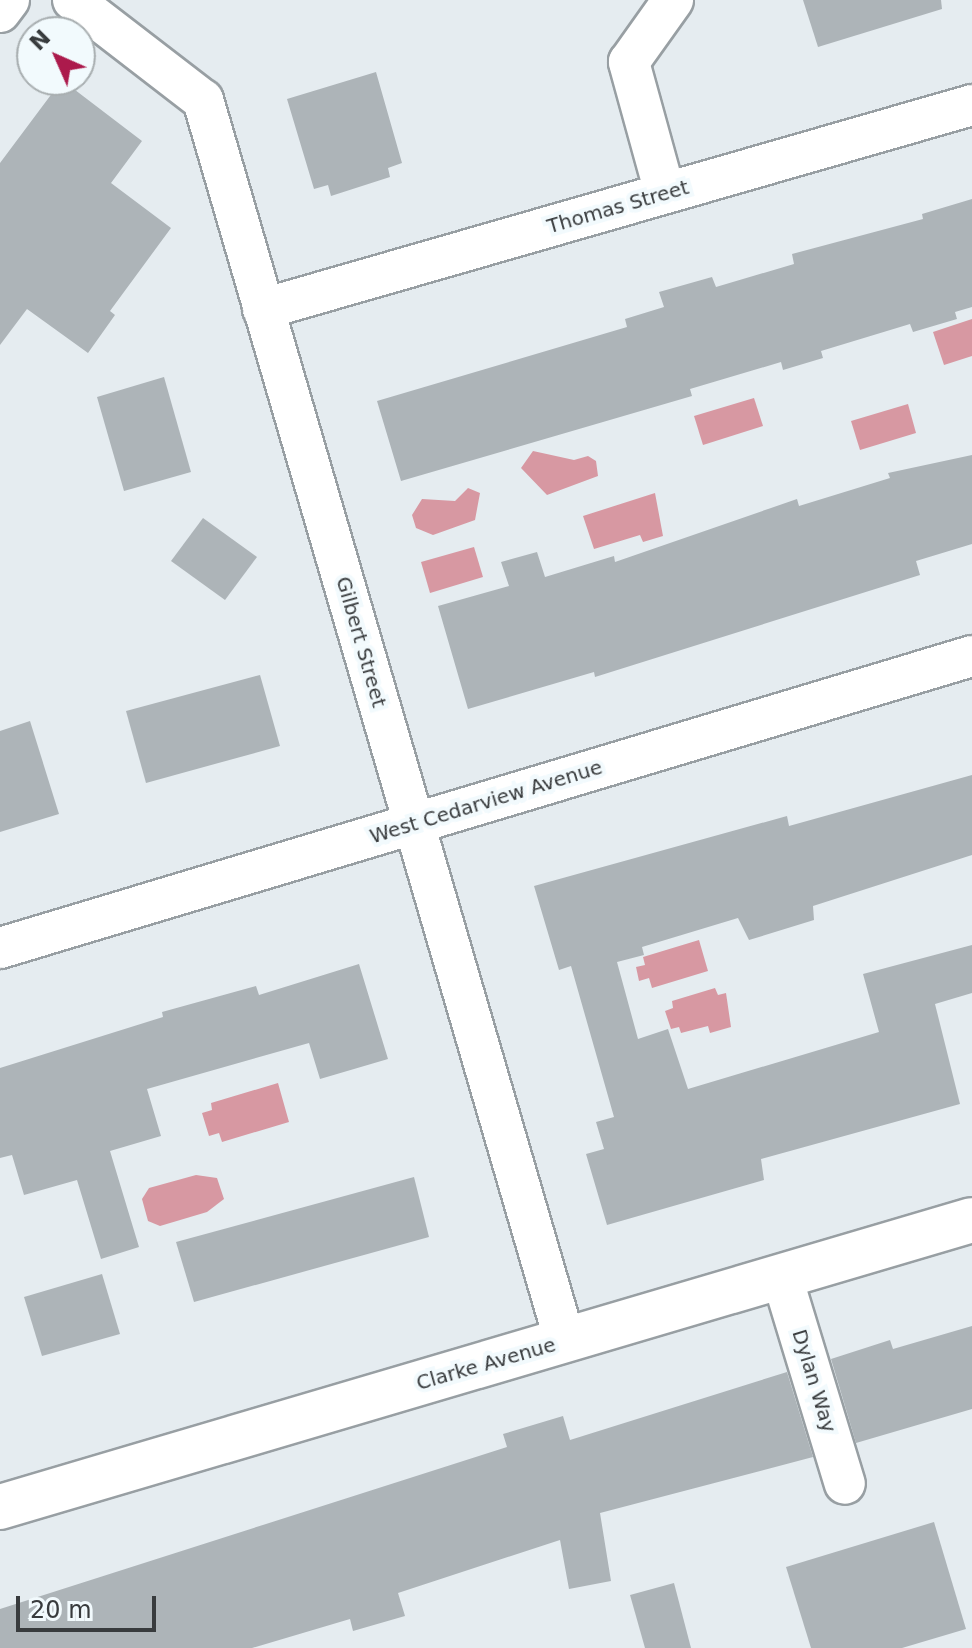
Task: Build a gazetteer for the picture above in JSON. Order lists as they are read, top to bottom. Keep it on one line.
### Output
{"streets":{"street":["Thomas Street","Gilbert Street","West Cedarview Avenue","Clarke Avenue","Dylan Way"]},"crossings":[["Thomas Street","Gilbert Street"],["Gilbert Street","West Cedarview Avenue"],["Gilbert Street","Clarke Avenue"],["Clarke Avenue","Dylan Way"]],"scale_bar":"20 m","north":"top left"}
